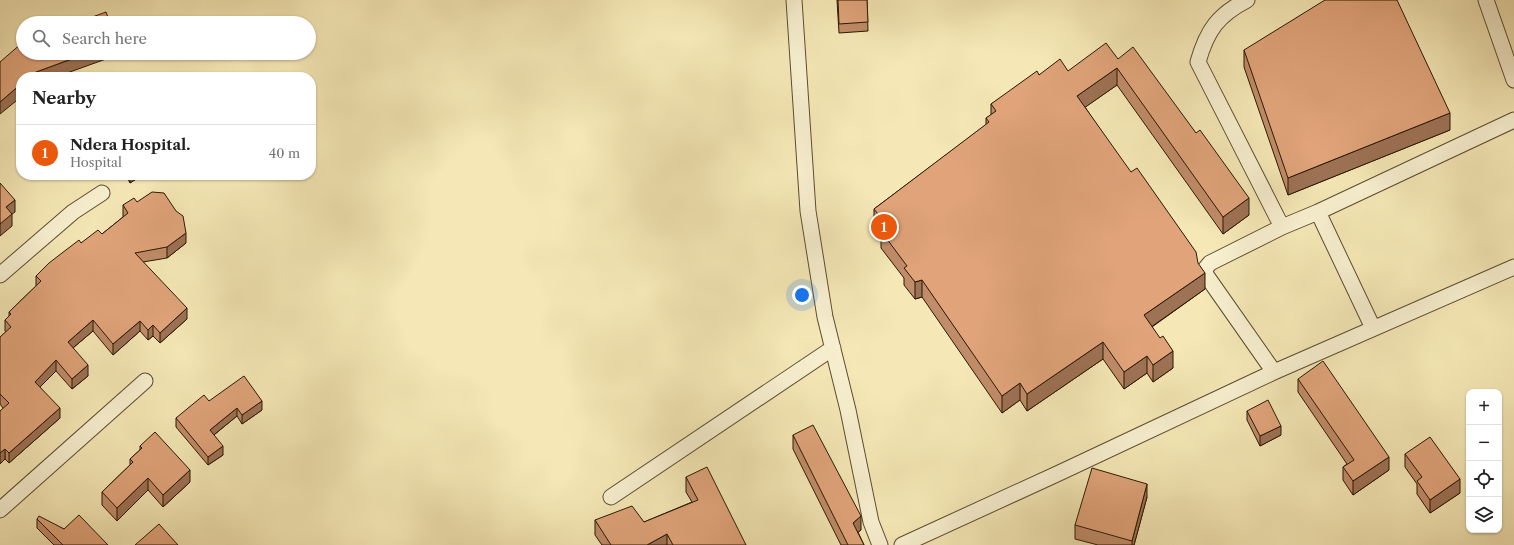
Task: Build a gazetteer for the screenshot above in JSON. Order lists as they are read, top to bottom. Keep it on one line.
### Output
{"page":{"search":"Search here","heading":"Nearby","list":[{"mark":"1","name":"Ndera Hospital.","note":"Hospital","value":"40 m"}],"pins":"1","map_buttons":["+","−"]}}
